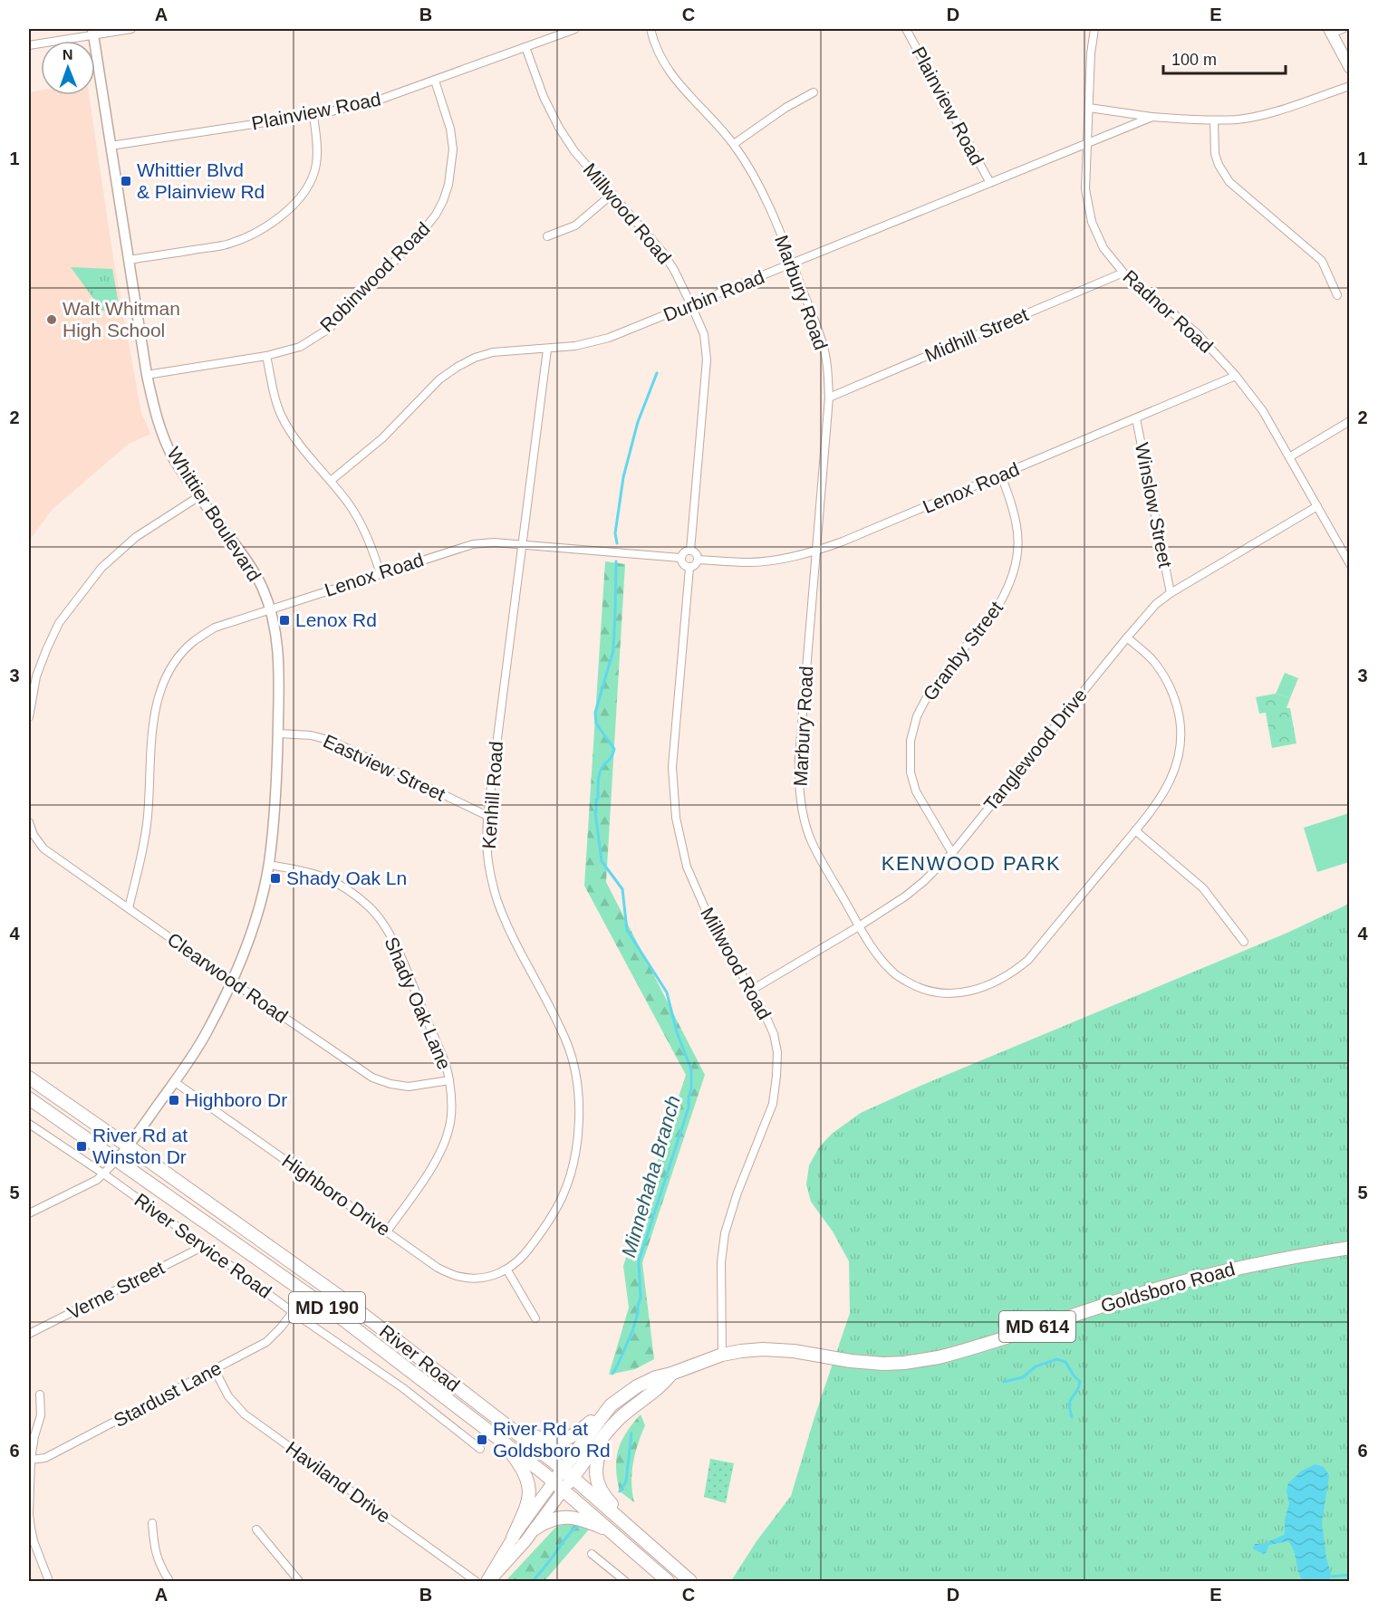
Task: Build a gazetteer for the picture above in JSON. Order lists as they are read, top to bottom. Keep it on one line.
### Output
{"streets":{"main road":["Goldsboro Road","MD 190","MD 614","River Road"],"street":["Plainview Road","Millwood Road","Robinwood Road","Marbury Road","Durbin Road","Radnor Road","Midhill Street","Lenox Road","Winslow Street","Whittier Boulevard","Granby Street","Tanglewood Drive","Eastview Street","Kenhill Road","Clearwood Road","Shady Oak Lane","Highboro Drive","River Service Road","Verne Street","Stardust Lane","Haviland Drive"]},"crossings":[["Plainview Road","Millwood Road"],["Plainview Road","Robinwood Road"],["Plainview Road","Durbin Road"],["Plainview Road","Whittier Boulevard"],["Millwood Road","Durbin Road"],["Millwood Road","Lenox Road"],["Millwood Road","Tanglewood Drive"],["Millwood Road","Goldsboro Road"],["Robinwood Road","Whittier Boulevard"],["Marbury Road","Durbin Road"],["Marbury Road","Midhill Street"],["Marbury Road","Lenox Road"],["Marbury Road","Tanglewood Drive"],["Durbin Road","Radnor Road"],["Durbin Road","Kenhill Road"],["Radnor Road","Midhill Street"],["Radnor Road","Lenox Road"],["Radnor Road","Tanglewood Drive"],["Lenox Road","Winslow Street"],["Lenox Road","Whittier Boulevard"],["Lenox Road","Granby Street"],["Lenox Road","Kenhill Road"],["Lenox Road","Clearwood Road"],["Winslow Street","Tanglewood Drive"],["Whittier Boulevard","Eastview Street"],["Whittier Boulevard","Clearwood Road"],["Whittier Boulevard","Shady Oak Lane"],["Whittier Boulevard","Highboro Drive"],["Whittier Boulevard","River Road"],["Granby Street","Tanglewood Drive"],["Eastview Street","Kenhill Road"],["Kenhill Road","Highboro Drive"],["Clearwood Road","Shady Oak Lane"],["Shady Oak Lane","Highboro Drive"],["River Service Road","Verne Street"],["River Service Road","Stardust Lane"],["Goldsboro Road","River Road"],["Stardust Lane","Haviland Drive"]],"districts":["KENWOOD PARK"],"water":["Minnehaha Branch"],"places":{"transit":["Whittier Blvd & Plainview Rd","Lenox Rd","Shady Oak Ln","Highboro Dr","River Rd at Winston Dr","River Rd at Goldsboro Rd"],"other":["Walt Whitman High School"]},"scale_bar":"100 m","north":"top","grid":{"columns":["A","B","C","D","E"],"rows":["1","2","3","4","5","6"]}}
